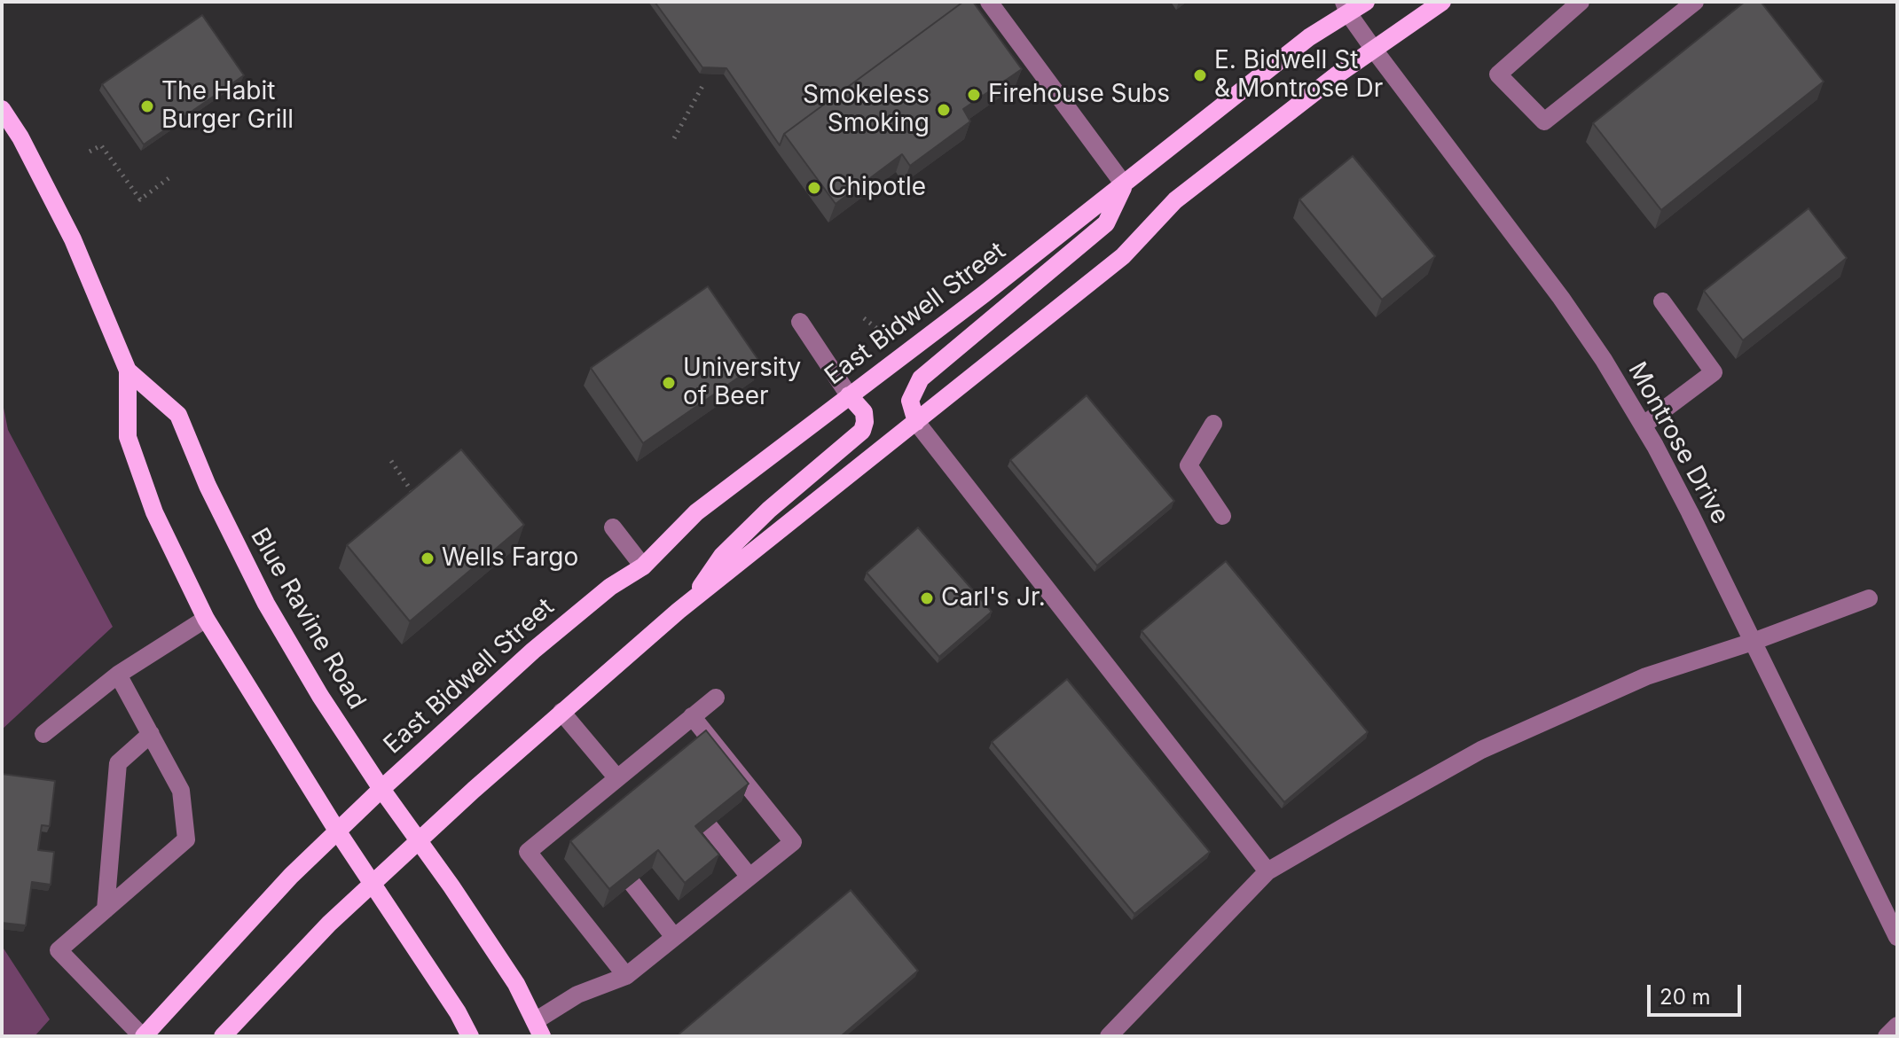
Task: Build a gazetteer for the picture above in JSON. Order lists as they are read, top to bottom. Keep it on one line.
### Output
{"streets":{"main road":["East Bidwell Street","Blue Ravine Road"],"street":["Montrose Drive"]},"crossings":[["East Bidwell Street","Montrose Drive"],["East Bidwell Street","Blue Ravine Road"]],"places":["E. Bidwell St & Montrose Dr","Firehouse Subs","The Habit Burger Grill","Smokeless Smoking","Chipotle","University of Beer","Wells Fargo","Carl's Jr."],"scale_bar":"20 m"}
